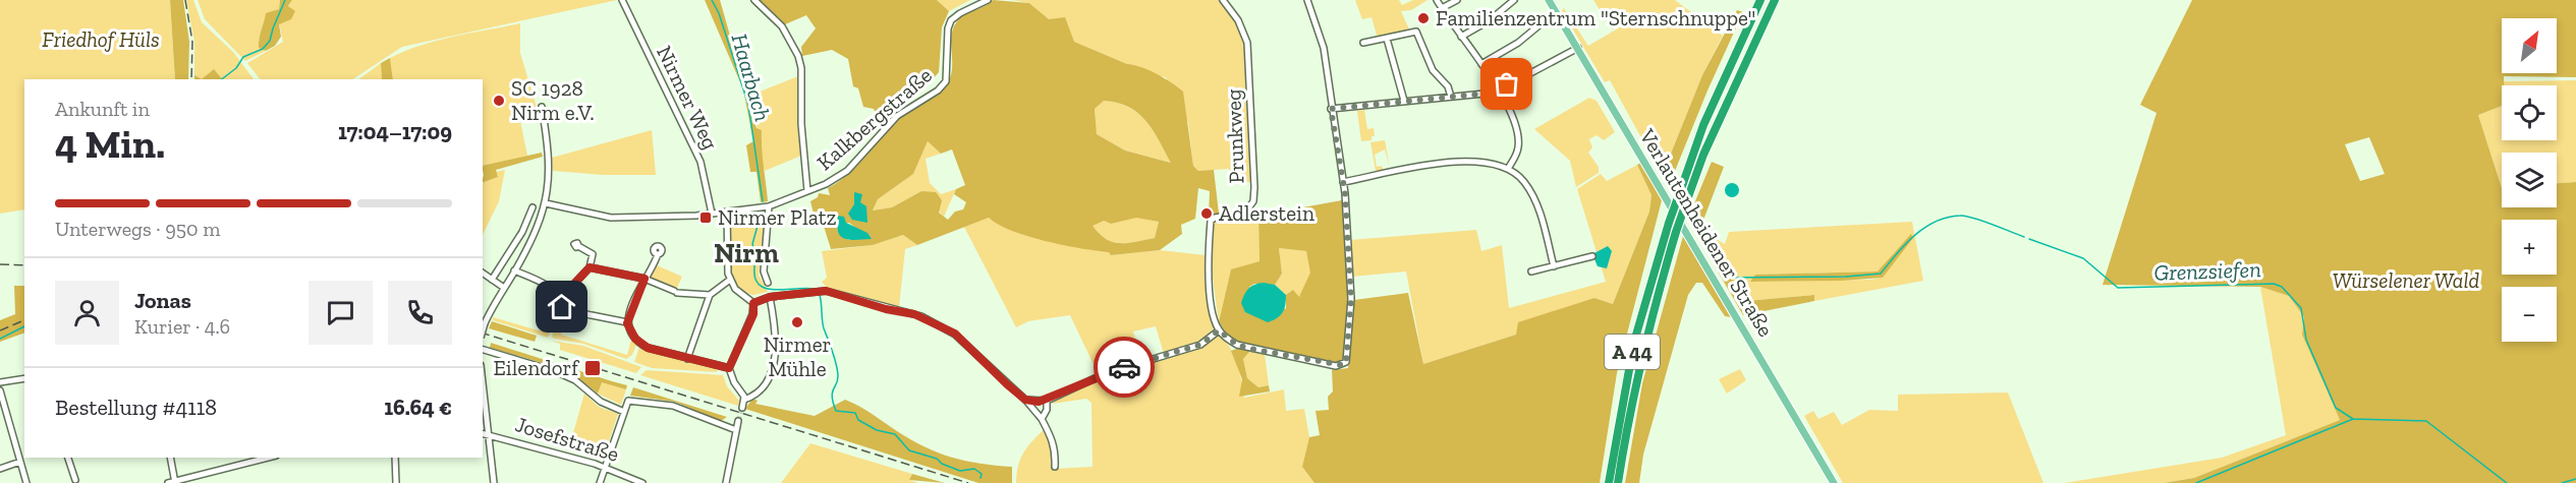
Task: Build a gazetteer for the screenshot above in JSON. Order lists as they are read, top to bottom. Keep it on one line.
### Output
{"streets":{"highway":["A 44"],"main road":["Verlautenheidener Straße"],"street":["Nirmer Weg","Kalkbergstraße","Prunkweg","Josefstraße"]},"crossings":[["Nirmer Weg","Kalkbergstraße"]],"districts":["Nirm"],"water":["Haarbach","Grenzsiefen"],"parks":["Friedhof Hüls","Würselener Wald"],"places":{"other":["Familienzentrum \"Sternschnuppe\"","SC 1928 Nirm e.V.","Adlerstein","Nirmer Mühle"],"transit":["Nirmer Platz","Eilendorf"]},"north":"top right","page":{"map_buttons":["+","−"],"heading":["4 Min.","Ankunft in","17:04–17:09"],"panel":["Jonas","Kurier · 4.6","Bestellung #4118","16.64 €"],"bar":"Unterwegs · 950 m"}}
